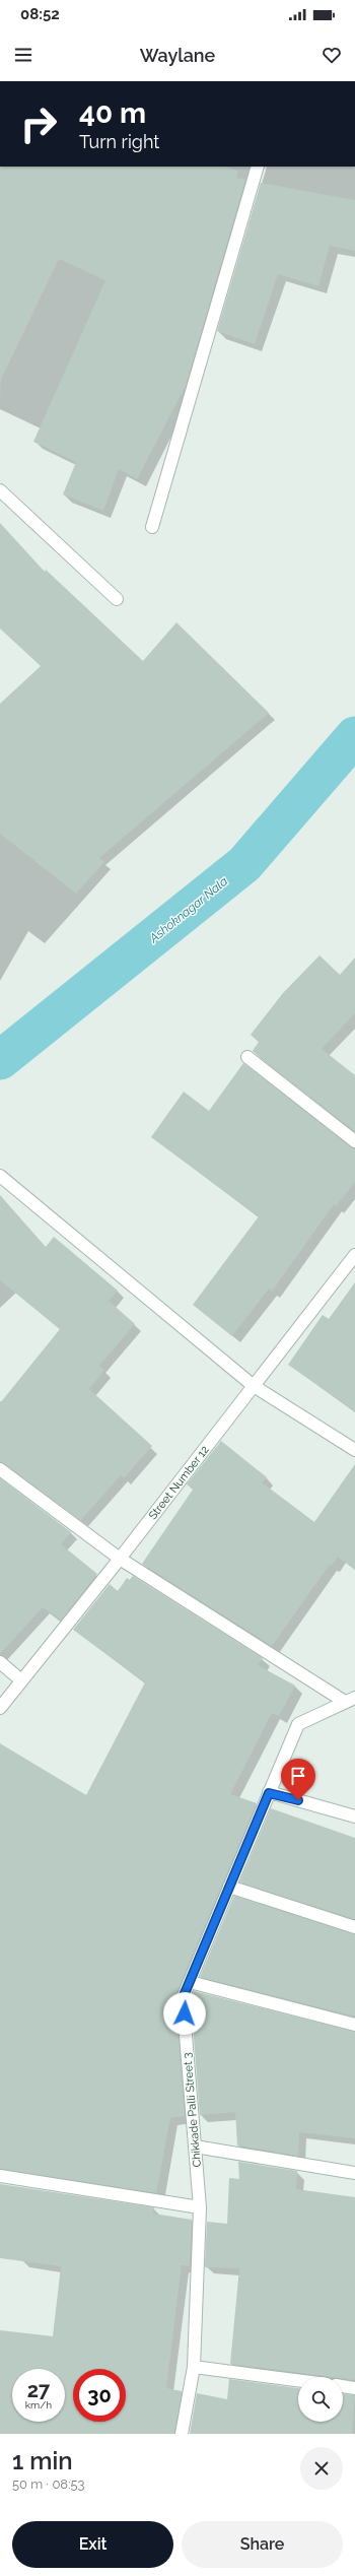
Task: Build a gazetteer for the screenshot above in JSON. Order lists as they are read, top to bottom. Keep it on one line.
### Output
{"streets":{"street":["Street Number 12","Chikkade Palli Street 3"]},"water":["Ashoknagar Nala"],"page":{"status":"08:52","header":"Waylane","turn":["40 m","Turn right"],"speed":"27 km/h","limit":"30","heading":["1 min","50 m · 08:53"],"buttons":["Exit","Share"]}}
